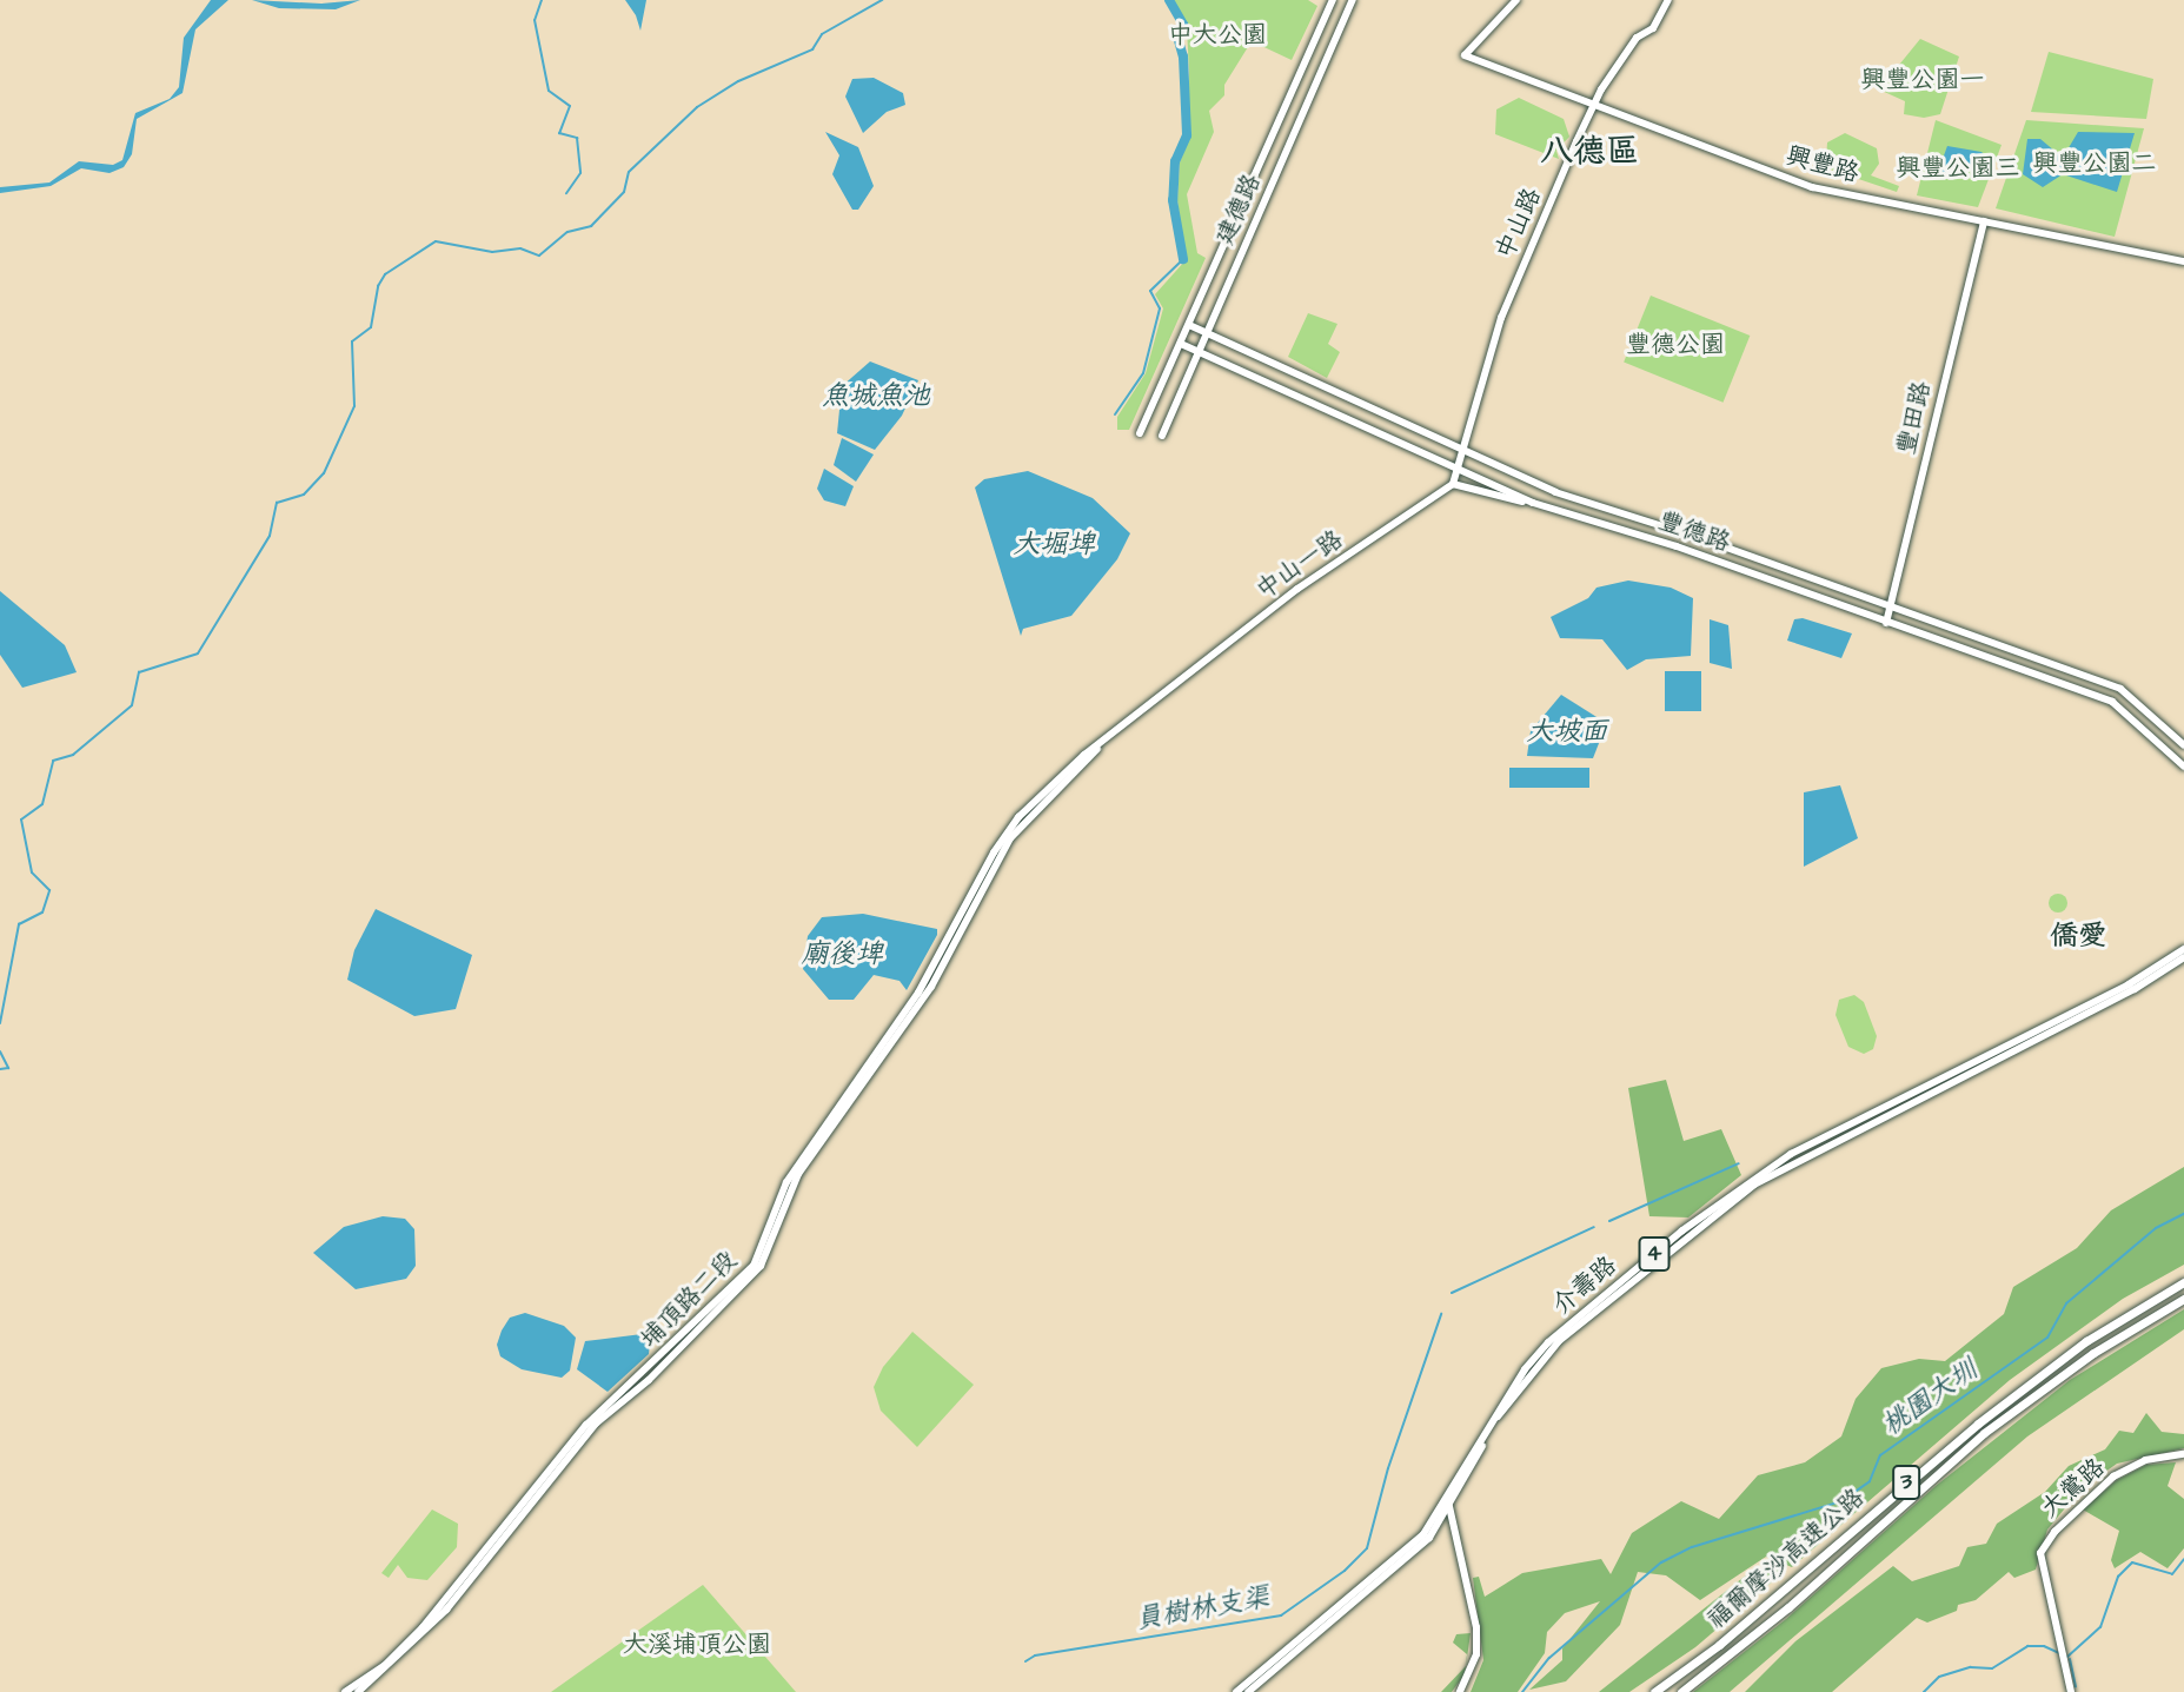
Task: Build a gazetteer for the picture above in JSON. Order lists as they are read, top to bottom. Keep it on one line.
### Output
{"streets":{"highway":["3","福爾摩沙高速公路"],"main road":["興豐路","建德路","中山路","豐田路","豐德路","中山一路","4","介壽路","埔頂路二段","大鶯路"]},"crossings":[["興豐路","中山路"],["興豐路","豐田路"],["建德路","豐德路"],["中山路","豐德路"],["豐田路","豐德路"],["中山一路","埔頂路二段"]],"districts":["八德區","僑愛"],"water":["魚城魚池","大堀埤","大坡面","廟後埤","桃園大圳","員樹林支渠"],"parks":["中大公園","興豐公園一","興豐公園二","興豐公園三","豐德公園","大溪埔頂公園"]}
